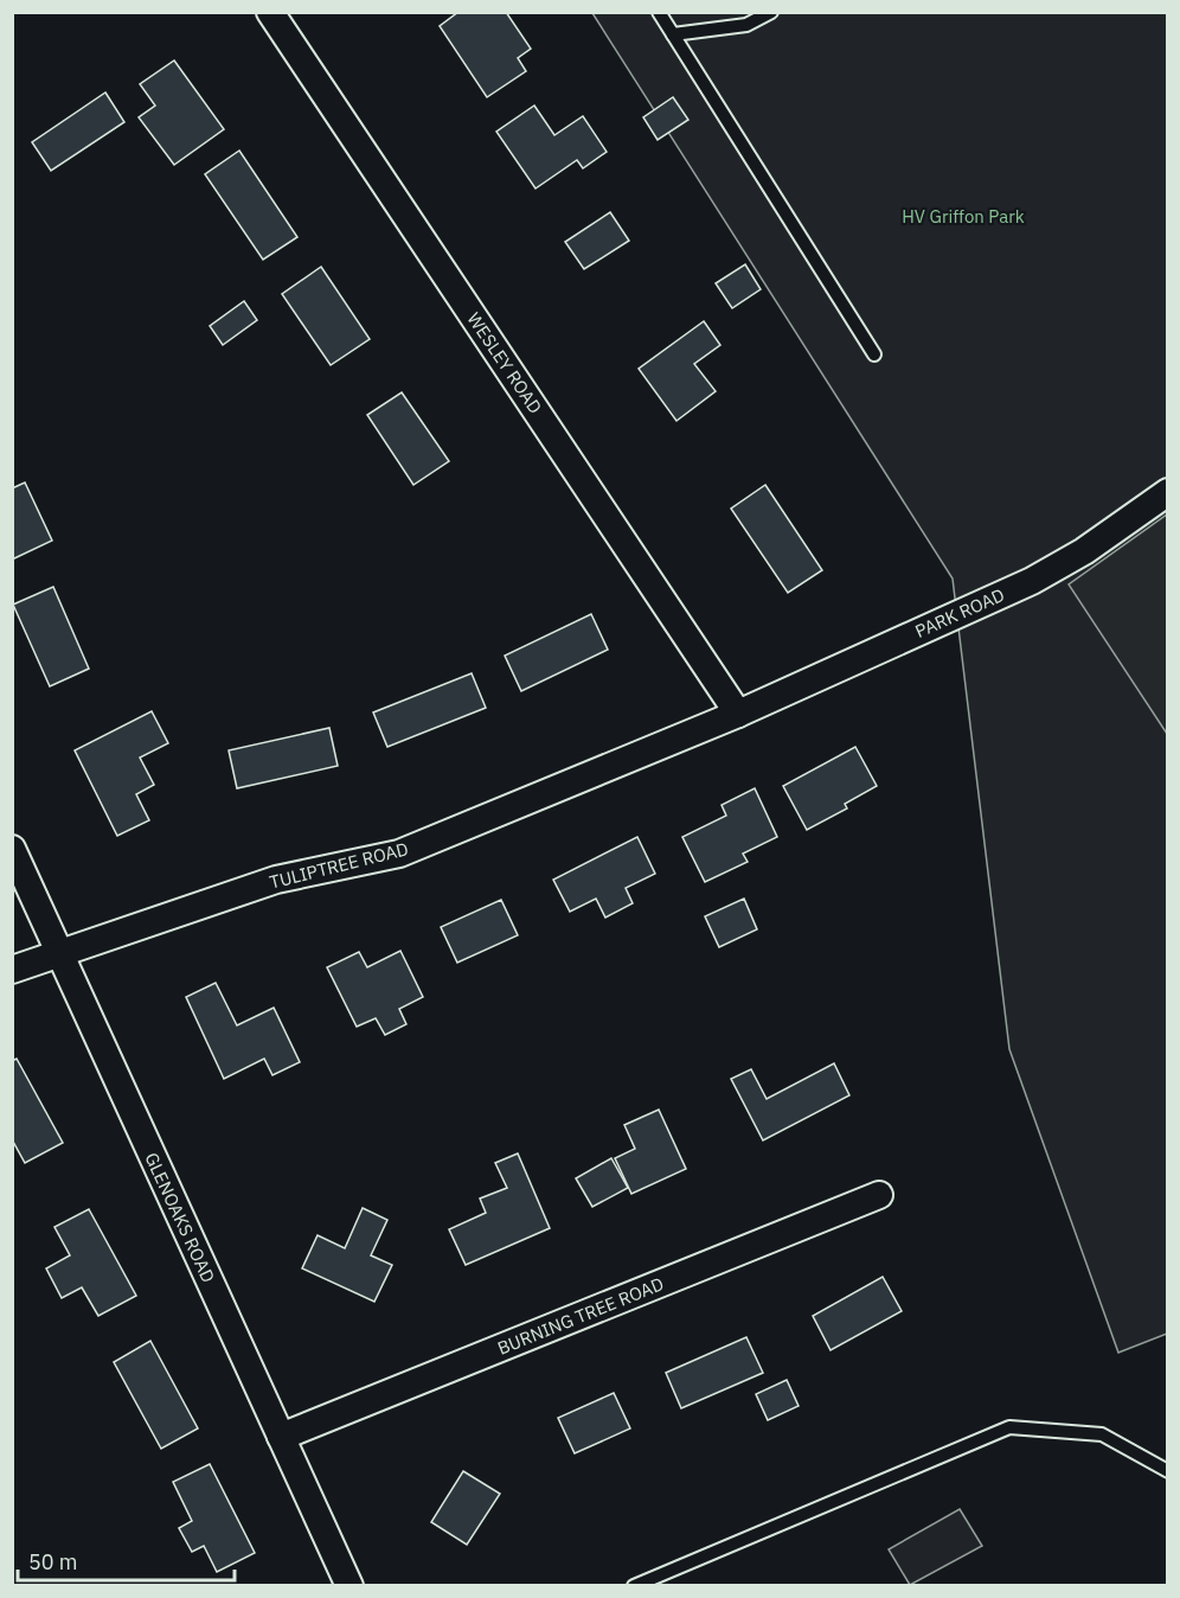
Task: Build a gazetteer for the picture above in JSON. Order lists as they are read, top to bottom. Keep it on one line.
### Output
{"streets":{"street":["WESLEY ROAD","PARK ROAD","TULIPTREE ROAD","GLENOAKS ROAD","BURNING TREE ROAD"]},"crossings":[["WESLEY ROAD","PARK ROAD"],["WESLEY ROAD","TULIPTREE ROAD"],["PARK ROAD","TULIPTREE ROAD"],["TULIPTREE ROAD","GLENOAKS ROAD"],["GLENOAKS ROAD","BURNING TREE ROAD"]],"parks":["HV Griffon Park"],"scale_bar":"50 m"}
